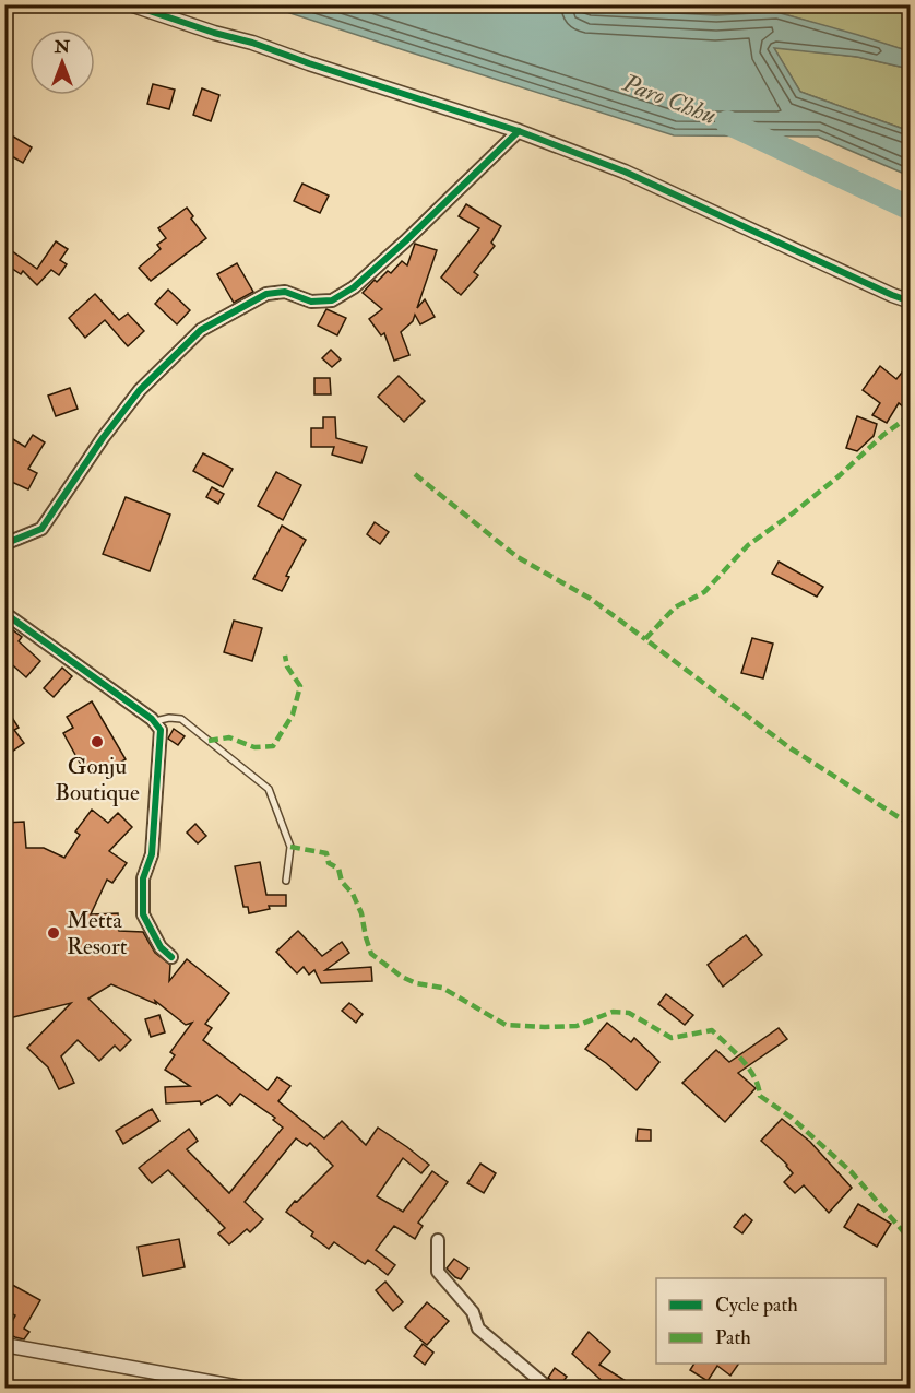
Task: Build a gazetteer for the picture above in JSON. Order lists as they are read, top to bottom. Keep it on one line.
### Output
{"water":["Paro Chhu"],"places":["Gonju Boutique","Metta Resort"],"legend":["Cycle path","Path"],"north":"top"}
